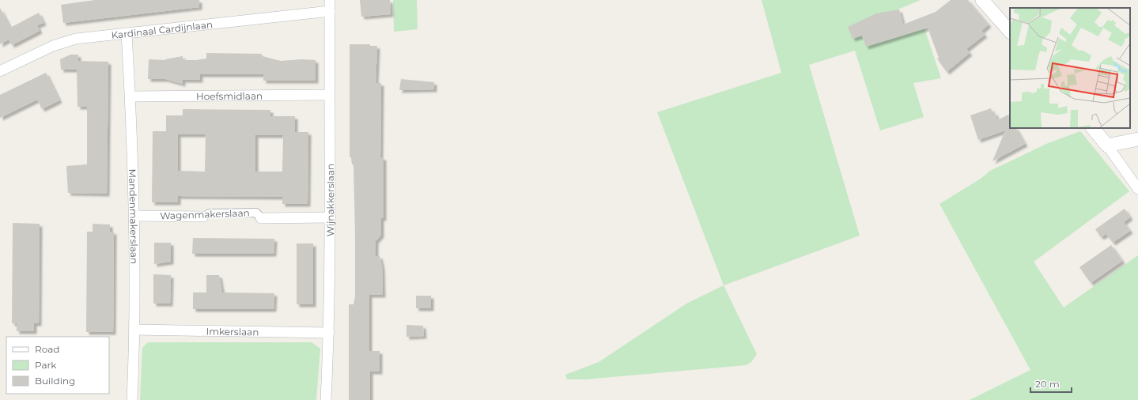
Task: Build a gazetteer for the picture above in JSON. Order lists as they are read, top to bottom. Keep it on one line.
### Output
{"streets":{"street":["Kardinaal Cardijnlaan","Hoefsmidlaan","Wijnakkerslaan","Wagenmakerslaan","Mandenmakerslaan","Imkerslaan"]},"crossings":[["Kardinaal Cardijnlaan","Wijnakkerslaan"],["Kardinaal Cardijnlaan","Mandenmakerslaan"],["Hoefsmidlaan","Wijnakkerslaan"],["Hoefsmidlaan","Mandenmakerslaan"],["Wijnakkerslaan","Wagenmakerslaan"],["Wijnakkerslaan","Imkerslaan"],["Wagenmakerslaan","Mandenmakerslaan"],["Mandenmakerslaan","Imkerslaan"]],"legend":["Road","Park","Building"],"scale_bar":"20 m"}
